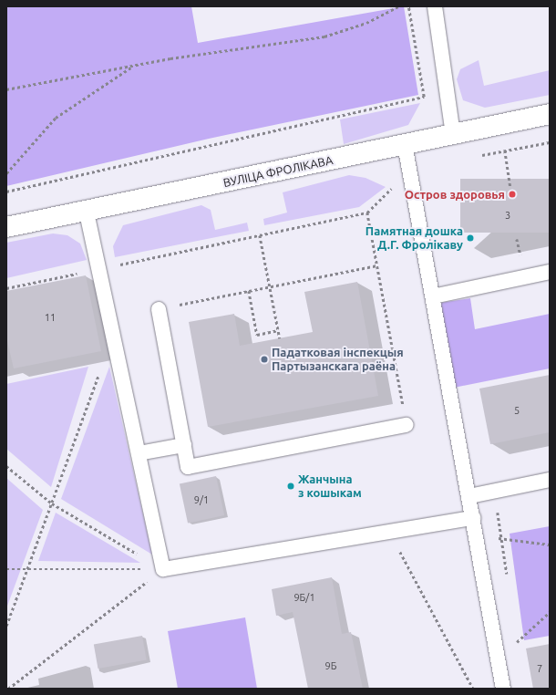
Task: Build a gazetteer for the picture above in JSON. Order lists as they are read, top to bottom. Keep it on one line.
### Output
{"streets":{"street":["ВУЛІЦА ФРОЛІКАВА"]},"places":["Остров здоровья","Памятная дошка Д.Г. Фролікаву","Падатковая інспекцыя Партызанскага раёна","Жанчына з кошыкам"],"house_numbers":["3","11","5","9/1","9Б/1","9Б","7"]}
